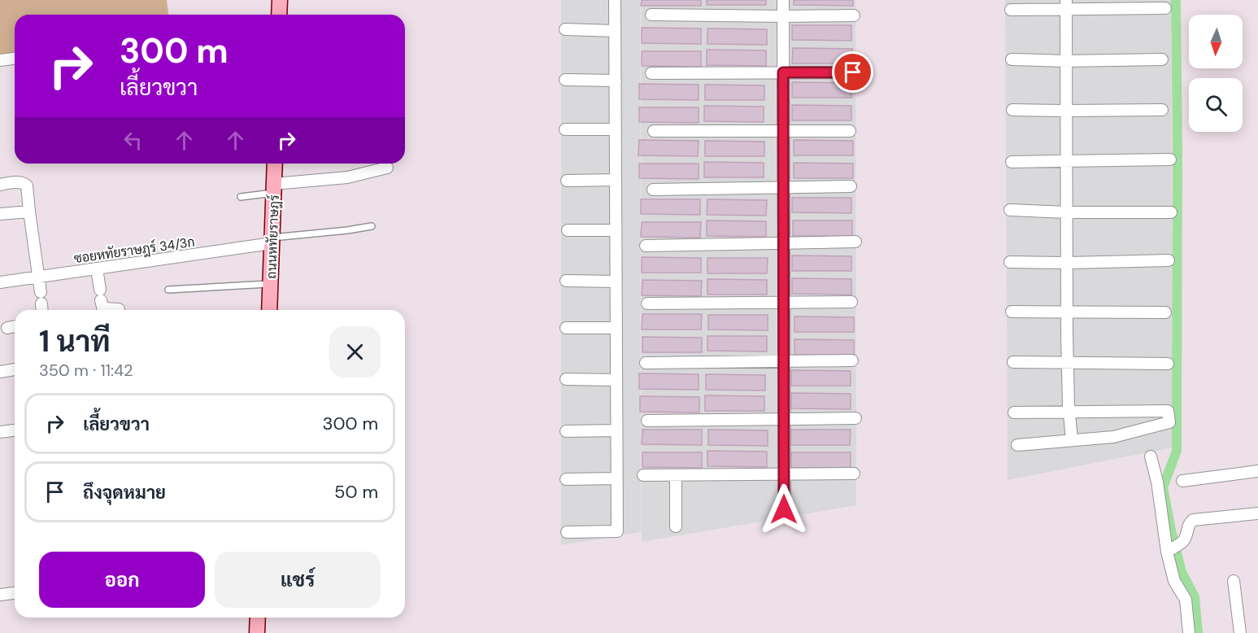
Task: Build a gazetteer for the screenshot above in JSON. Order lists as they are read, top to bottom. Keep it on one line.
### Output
{"streets":{"main road":["ถนนหทัยราษฎร์"],"street":["ซอยหทัยราษฎร์ 34/3ก"]},"crossings":[["ถนนหทัยราษฎร์","ซอยหทัยราษฎร์ 34/3ก"]],"north":"bottom","page":{"turn":["300 m","เลี้ยวขวา"],"heading":["1 นาที","350 m · 11:42"],"list":[{"name":"เลี้ยวขวา","value":"300 m"},{"name":"ถึงจุดหมาย","value":"50 m"}],"buttons":["ออก","แชร์"]}}
